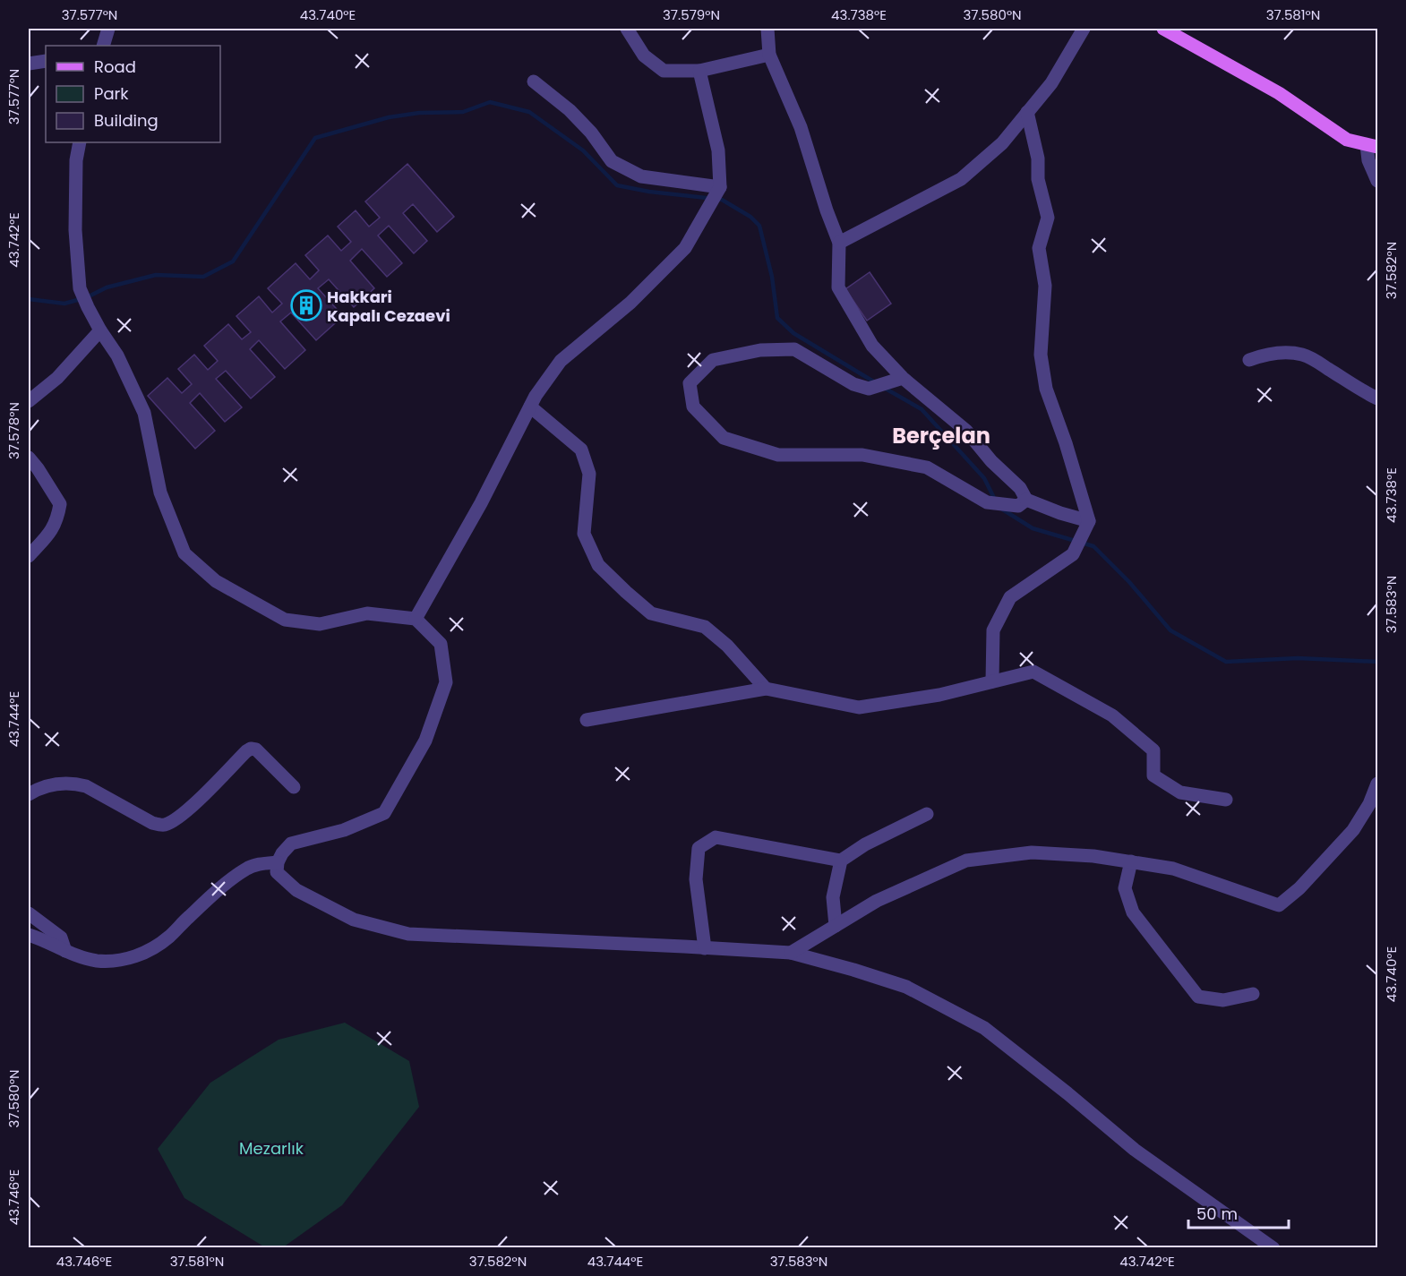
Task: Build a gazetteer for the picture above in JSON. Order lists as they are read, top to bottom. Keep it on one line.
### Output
{"districts":["Berçelan"],"parks":["Mezarlık"],"places":{"building":["Hakkari Kapalı Cezaevi"]},"legend":["Road","Park","Building"],"scale_bar":"50 m","coordinates":["37.577°N","43.740°E","37.579°N","43.738°E","37.580°N","37.581°N","43.742°E","37.582°N","37.578°N","37.583°N","43.744°E","43.746°E"]}
